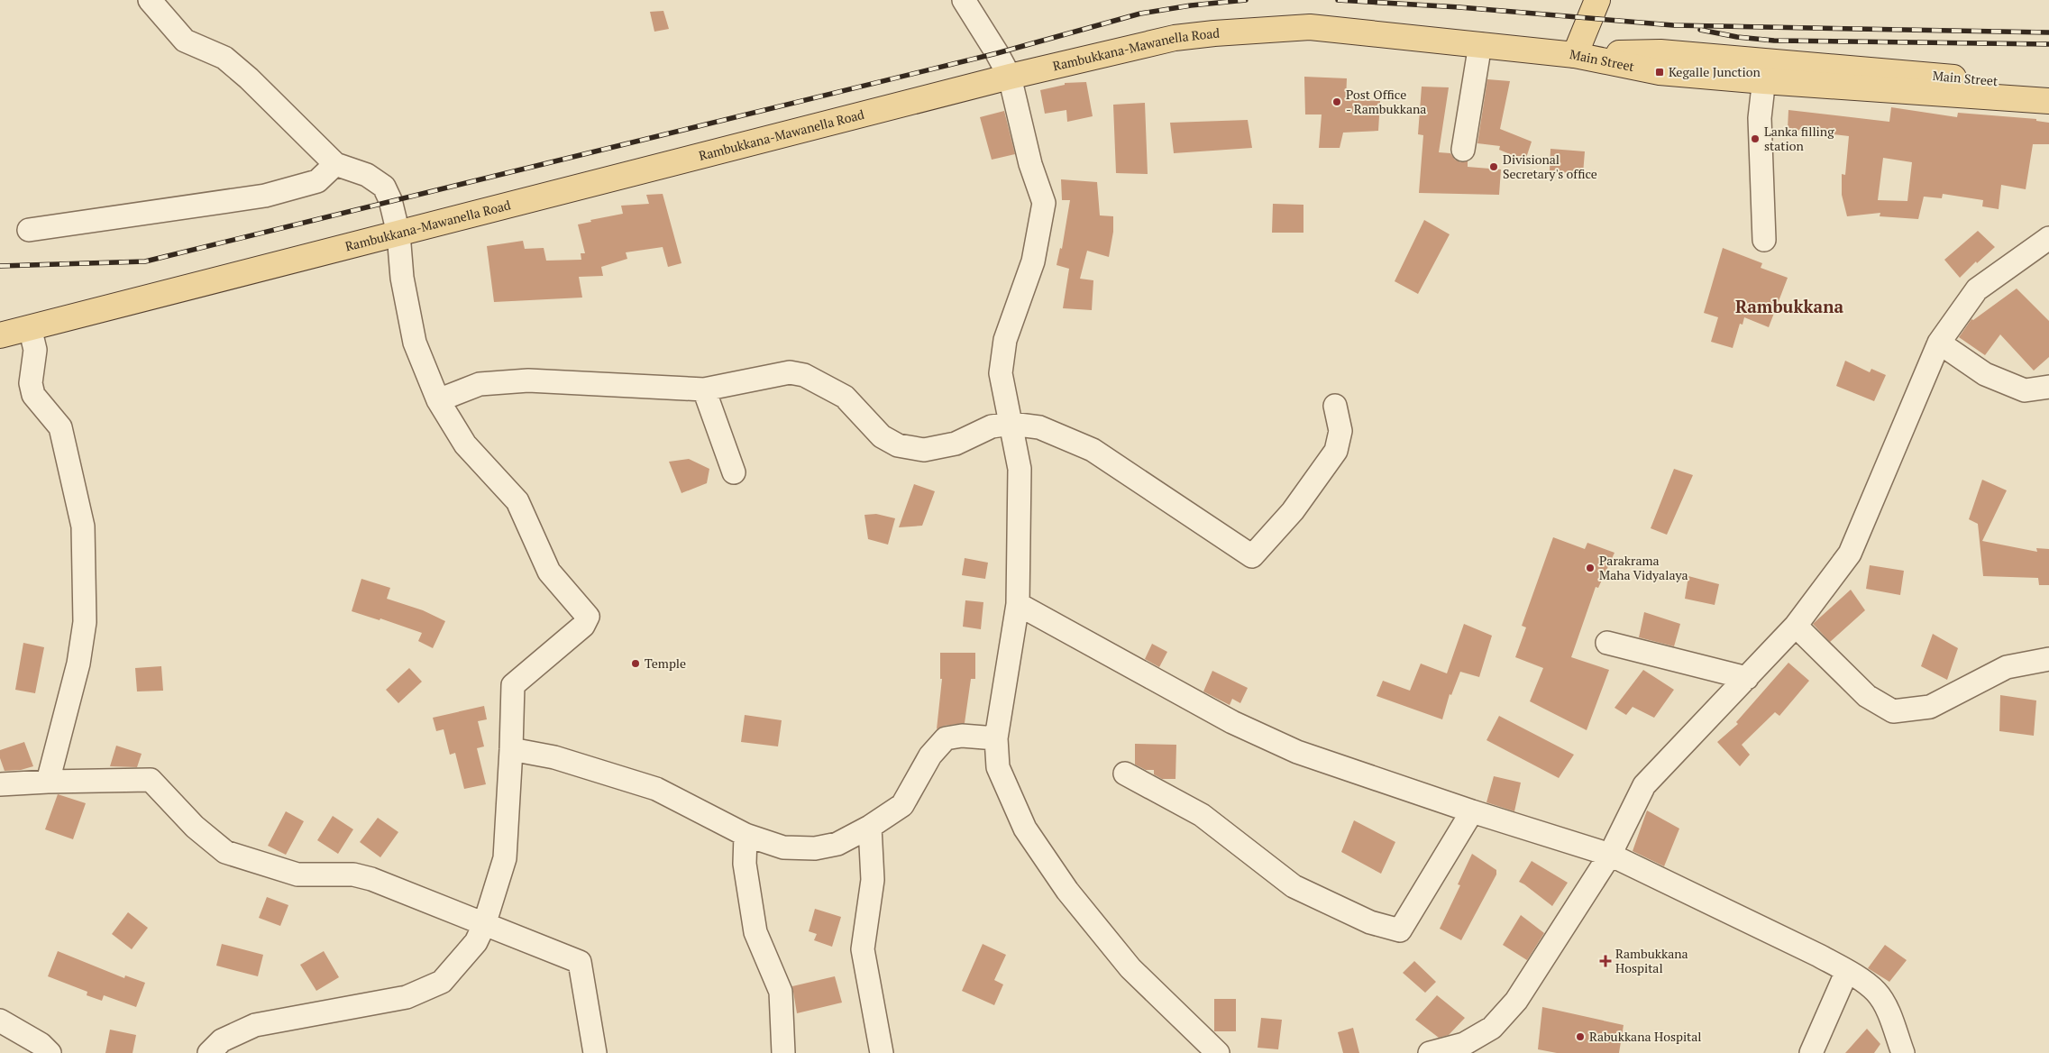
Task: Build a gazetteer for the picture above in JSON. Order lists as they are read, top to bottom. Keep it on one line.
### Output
{"streets":{"main road":["Rambukkana-Mawanella Road","Main Street"]},"crossings":[["Rambukkana-Mawanella Road","Main Street"]],"districts":["Rambukkana"],"places":{"transit":["Kegalle Junction"],"other":["Post Office - Rambukkana","Lanka filling station","Divisional Secretary's office","Parakrama Maha Vidyalaya","Temple","Rabukkana Hospital"],"health":["Rambukkana Hospital"]}}
